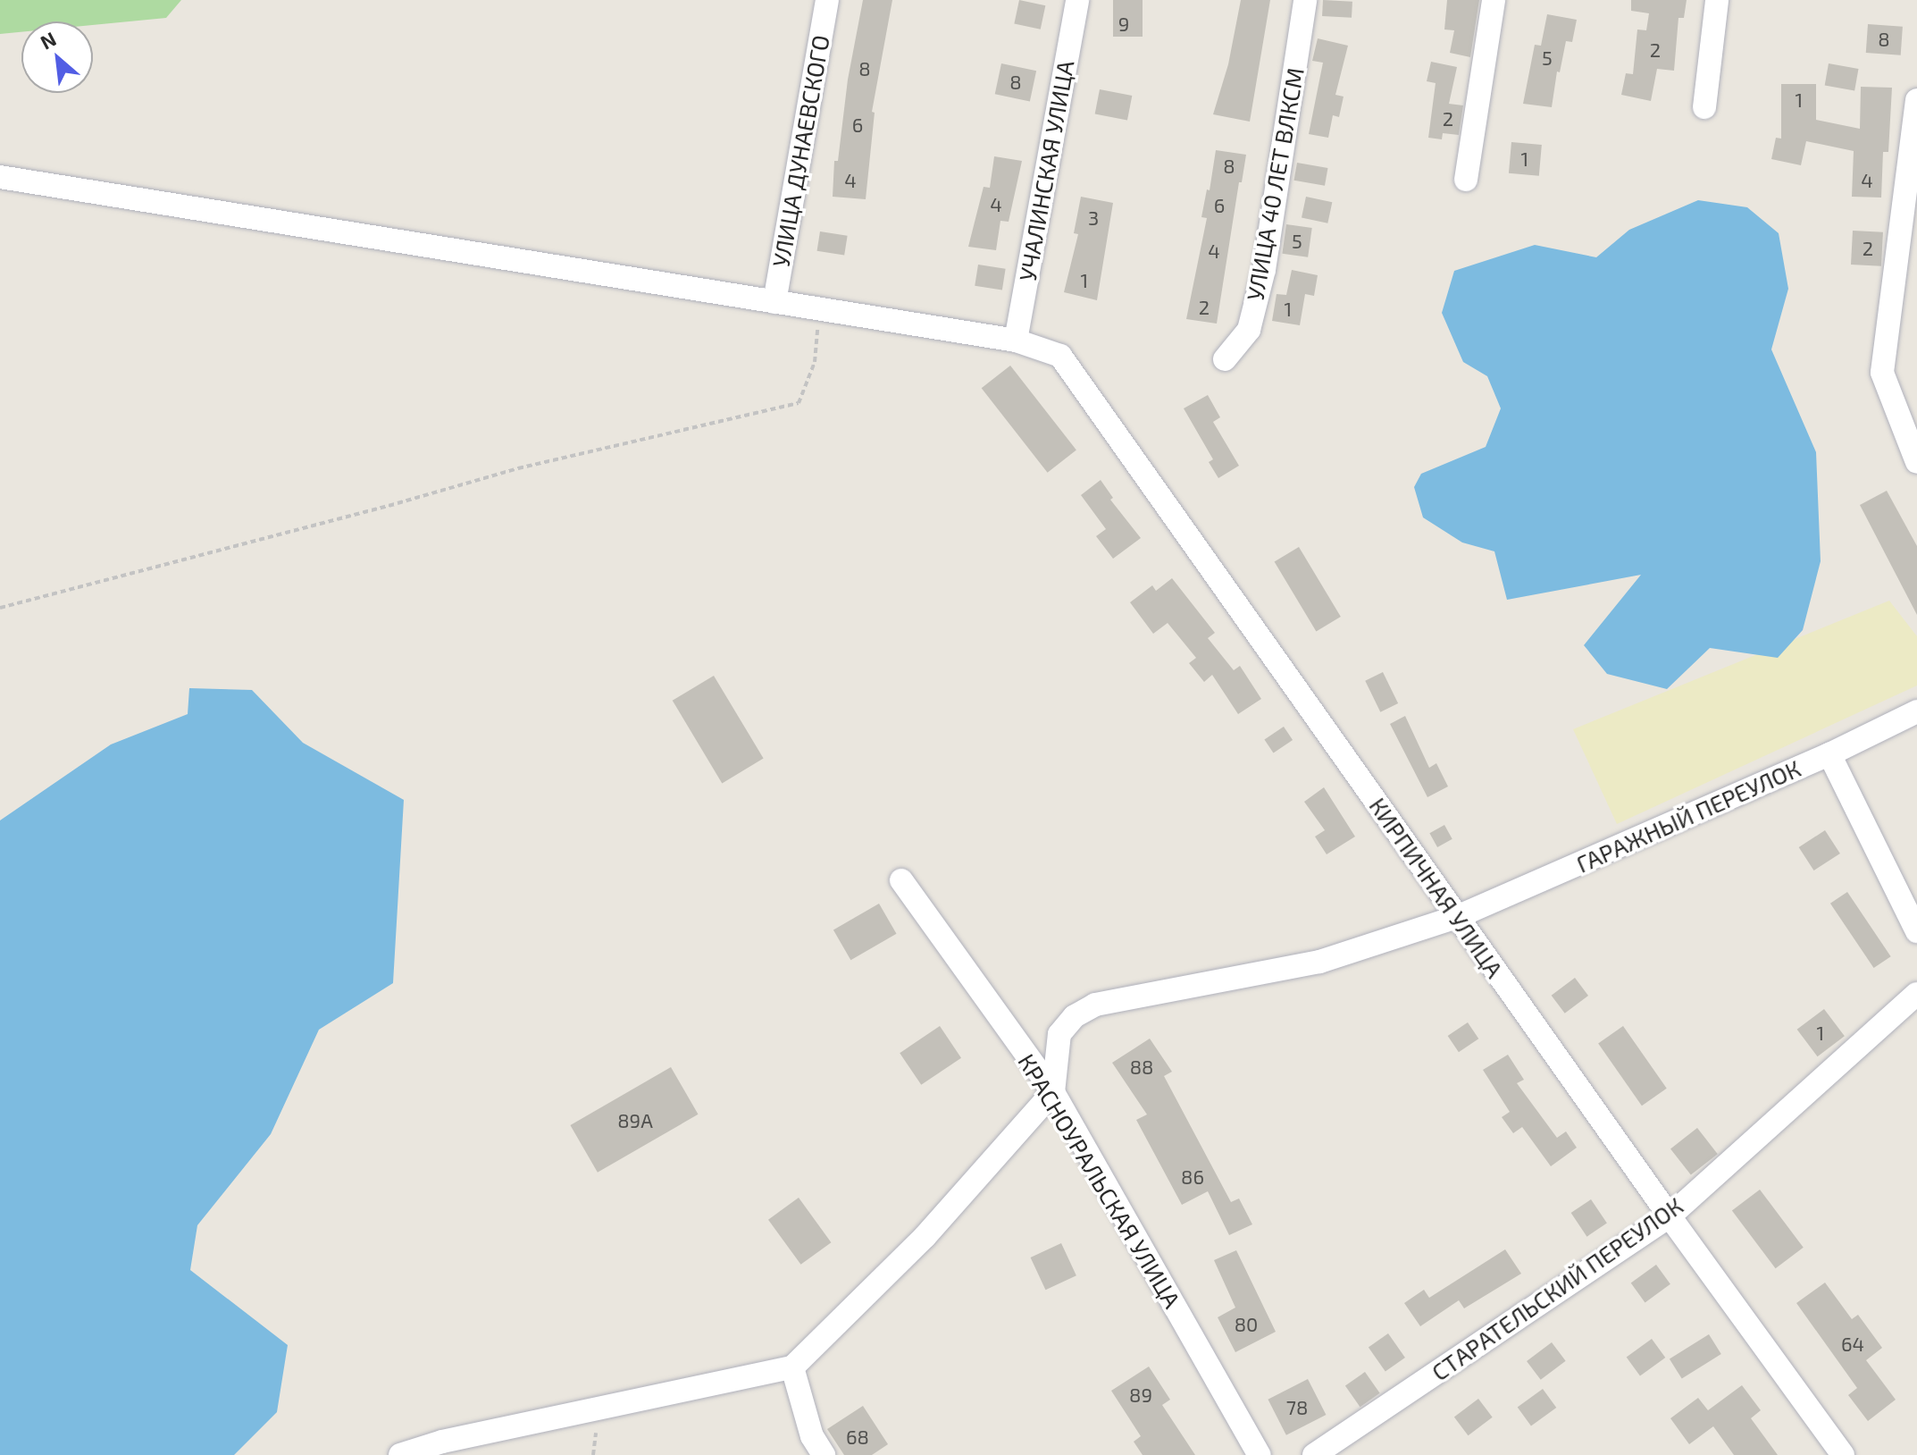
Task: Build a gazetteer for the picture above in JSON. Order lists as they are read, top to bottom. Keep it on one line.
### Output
{"streets":{"street":["УЛИЦА ДУНАЕВСКОГО","УЧАЛИНСКАЯ УЛИЦА","УЛИЦА 40 ЛЕТ ВЛКСМ","ГАРАЖНЫЙ ПЕРЕУЛОК","КИРПИЧНАЯ УЛИЦА","КРАСНОУРАЛЬСКАЯ УЛИЦА","СТАРАТЕЛЬСКИЙ ПЕРЕУЛОК"]},"crossings":[["УЛИЦА ДУНАЕВСКОГО","КИРПИЧНАЯ УЛИЦА"],["УЧАЛИНСКАЯ УЛИЦА","КИРПИЧНАЯ УЛИЦА"],["ГАРАЖНЫЙ ПЕРЕУЛОК","КИРПИЧНАЯ УЛИЦА"],["ГАРАЖНЫЙ ПЕРЕУЛОК","КРАСНОУРАЛЬСКАЯ УЛИЦА"],["КИРПИЧНАЯ УЛИЦА","СТАРАТЕЛЬСКИЙ ПЕРЕУЛОК"]],"house_numbers":["9","8","2","5","8","8","1","2","6","1","8","4","4","4","6","3","5","2","4","1","2","1","1","88","89А","86","80","64","89","78","68"],"north":"top left"}
